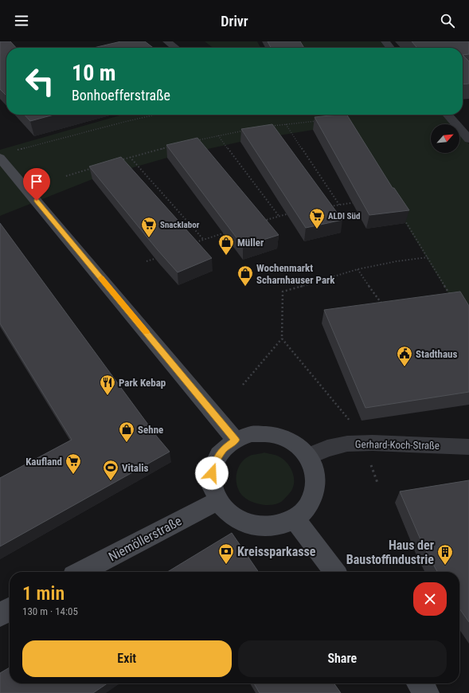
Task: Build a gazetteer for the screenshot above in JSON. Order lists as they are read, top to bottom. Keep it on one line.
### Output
{"streets":{"main road":["Niemöllerstraße"],"street":["Gerhard-Koch-Straße"]},"crossings":[["Gerhard-Koch-Straße","Niemöllerstraße"]],"places":{"supermarket":["ALDI Süd","Snacklabor","Kaufland"],"shop":["Müller","Wochenmarkt Scharnhauser Park","Sehne"],"public building":["Stadthaus"],"restaurant":["Park Kebap"],"sports":["Vitalis"],"bank":["Kreissparkasse"],"building":["Haus der Baustoffindustrie"]},"north":"top right","page":{"header":"Drivr","turn":["10 m","Bonhoefferstraße"],"heading":["1 min","130 m · 14:05"],"buttons":["Exit","Share"]}}
